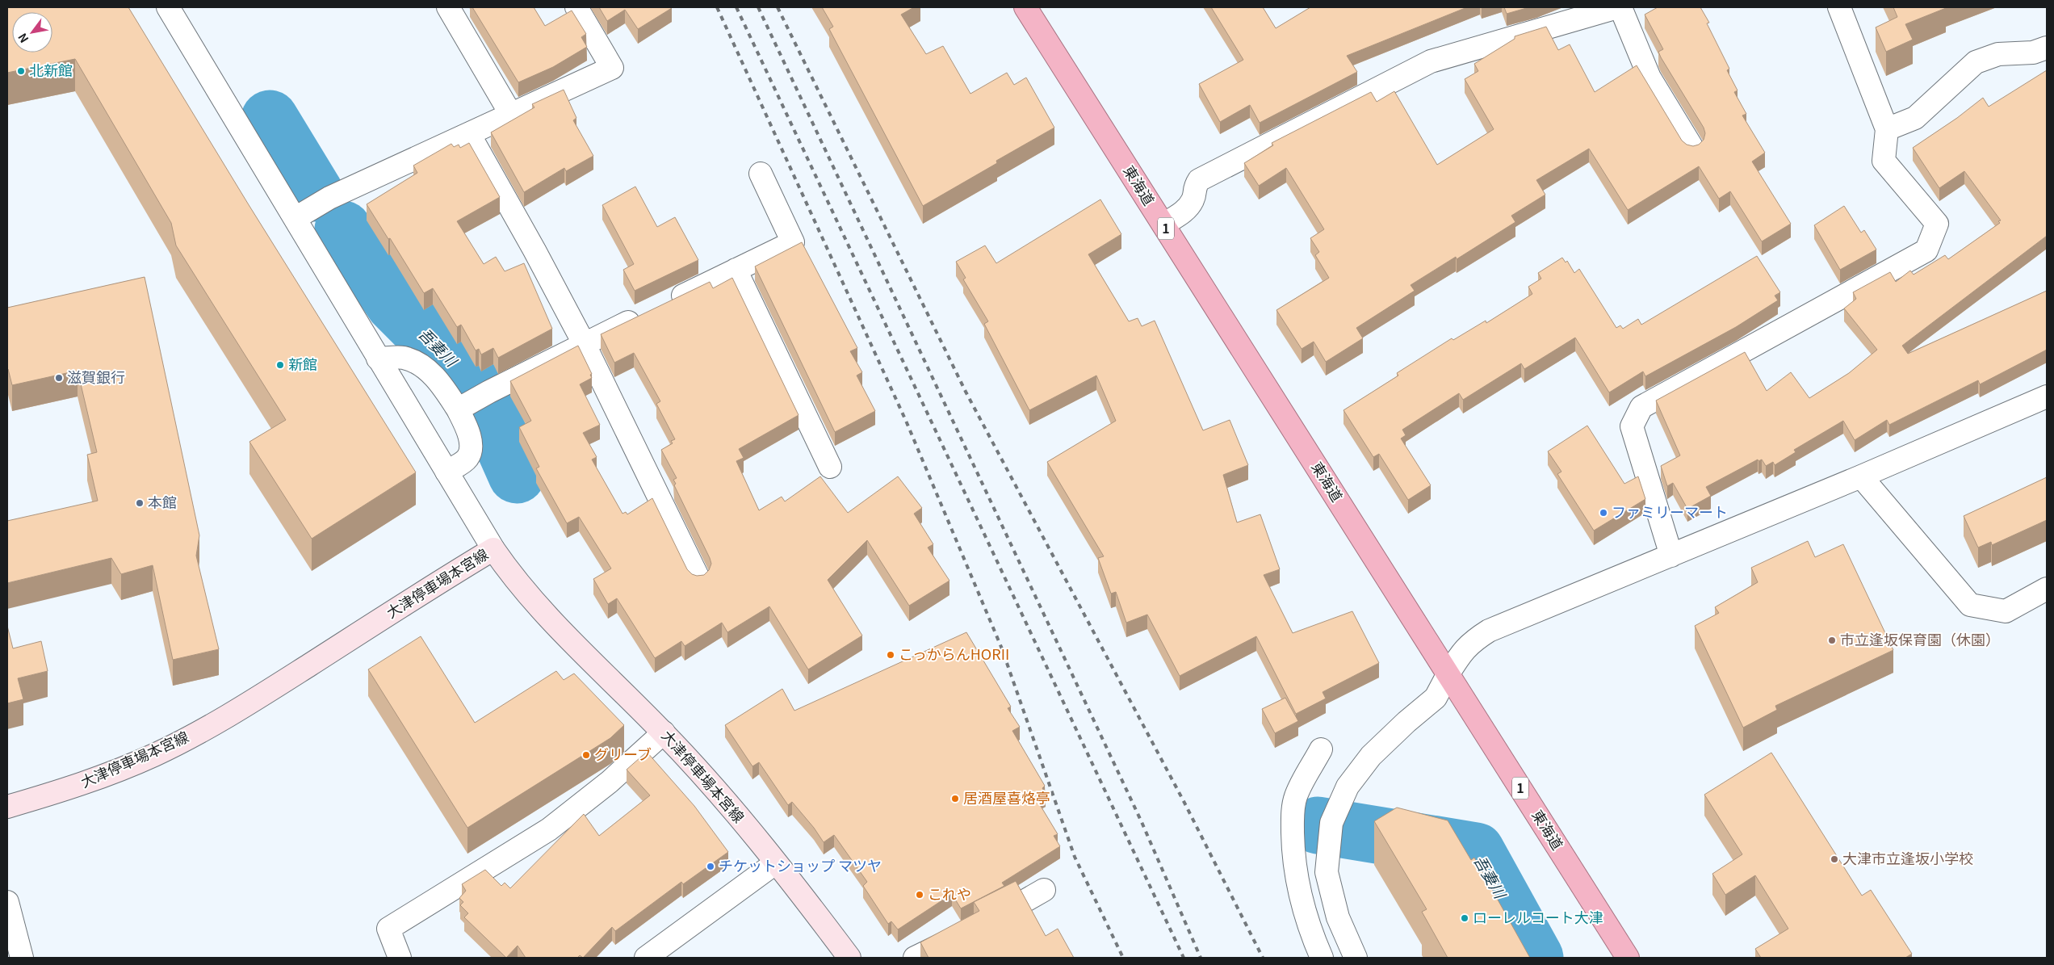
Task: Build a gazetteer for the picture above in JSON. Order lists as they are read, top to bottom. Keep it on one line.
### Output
{"streets":{"highway":["東海道","1"],"main road":["大津停車場本宮線"]},"water":["吾妻川"],"places":["北新館","新館","滋賀銀行","本館","ファミリーマート","市立逢坂保育園（休園）","こっからんHORII","グリーブ","居酒屋喜烙亭","大津市立逢坂小学校","チケットショップ マツヤ","これや","ローレルコート大津"],"north":"bottom left"}
